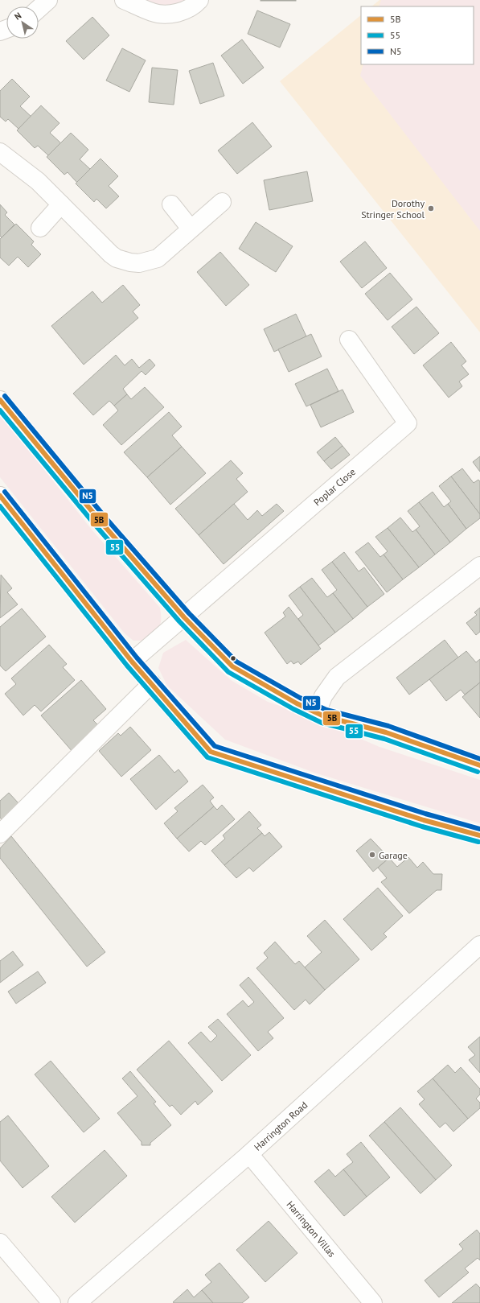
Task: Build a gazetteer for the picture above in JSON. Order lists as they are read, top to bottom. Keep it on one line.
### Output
{"streets":{"street":["Poplar Close","Harrington Road","Harrington Villas"]},"crossings":[["Harrington Road","Harrington Villas"]],"places":["Dorothy Stringer School","Garage"],"lines":["transit line N5","transit line 5B","transit line 55"],"legend":["5B","55","N5"],"north":"top left"}
